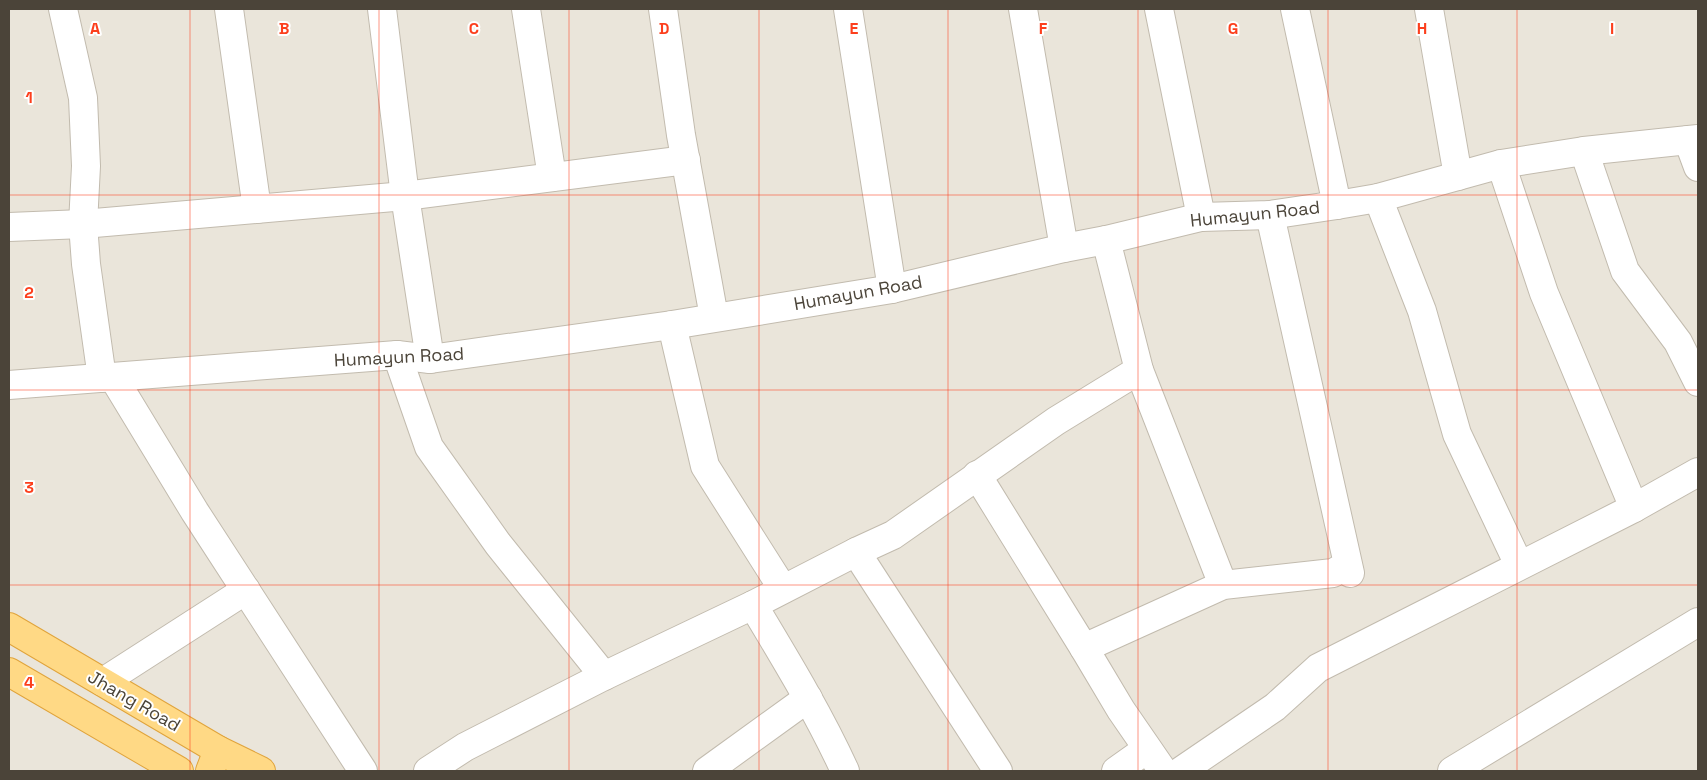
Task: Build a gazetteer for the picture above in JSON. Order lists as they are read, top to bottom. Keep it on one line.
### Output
{"streets":{"highway":["Jhang Road"],"street":["Humayun Road"]},"grid":{"columns":["A","B","C","D","E","F","G","H","I"],"rows":["1","2","3","4"]}}
